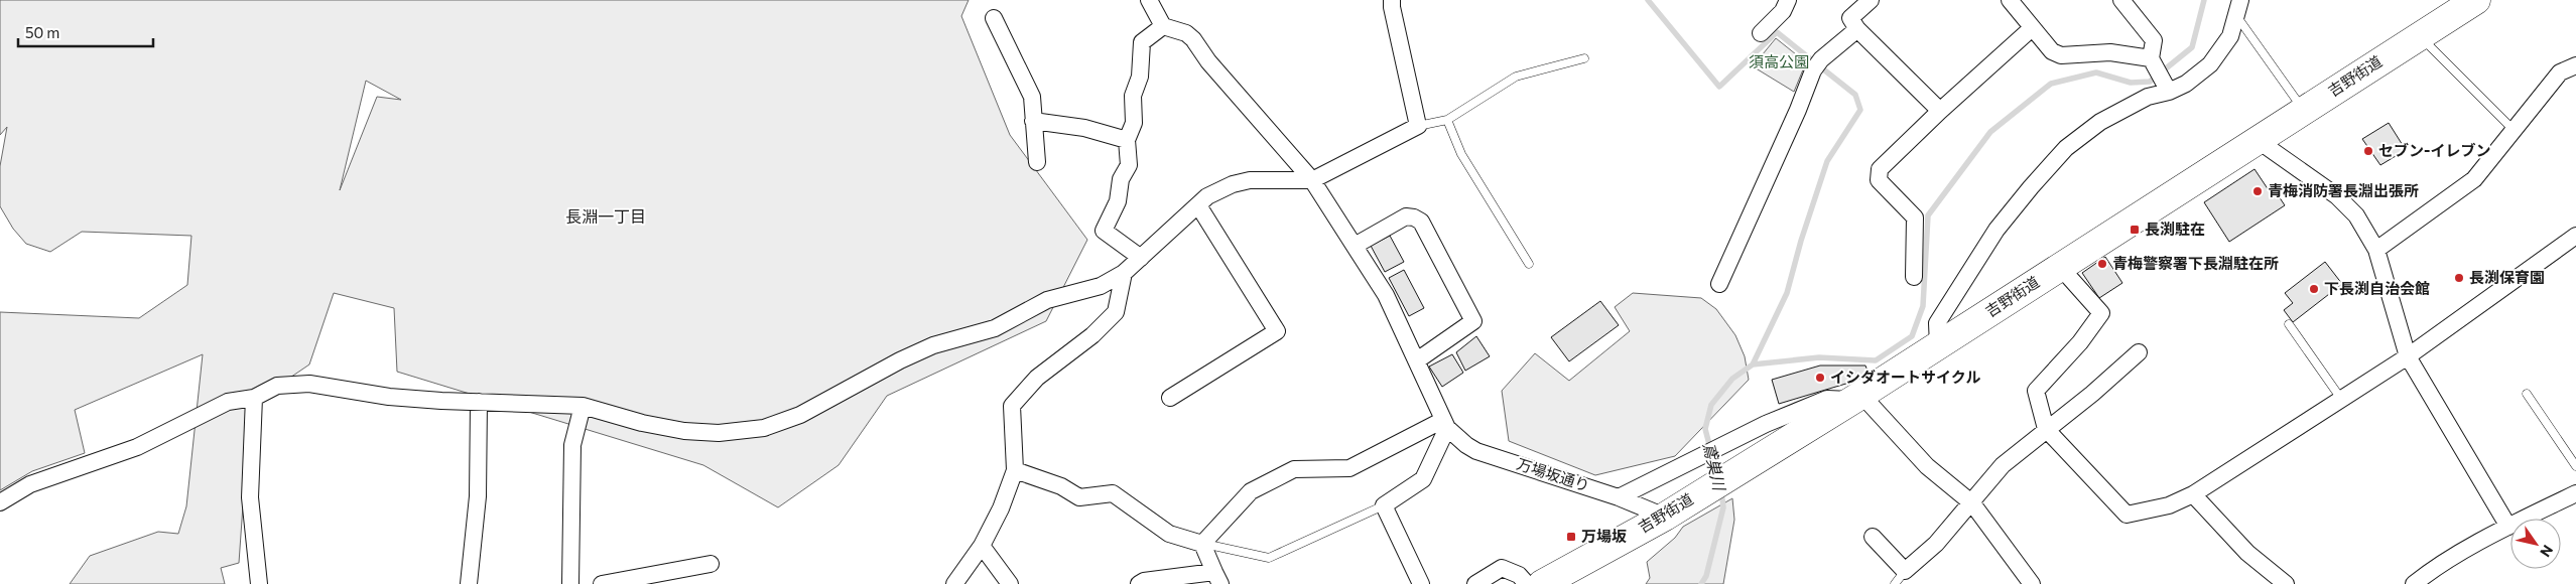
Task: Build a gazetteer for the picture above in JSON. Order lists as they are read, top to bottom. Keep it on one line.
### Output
{"streets":{"highway":["吉野街道"],"street":["万場坂通り"]},"crossings":[["吉野街道","万場坂通り"]],"districts":["長淵一丁目"],"water":["鳶巣川"],"parks":["須高公園"],"places":{"other":["セブン-イレブン","青梅消防署長淵出張所","青梅警察署下長淵駐在所","長渕保育園","下長渕自治会館","イシダオートサイクル"],"transit":["長渕駐在","万場坂"]},"scale_bar":"50 m","north":"bottom right"}
